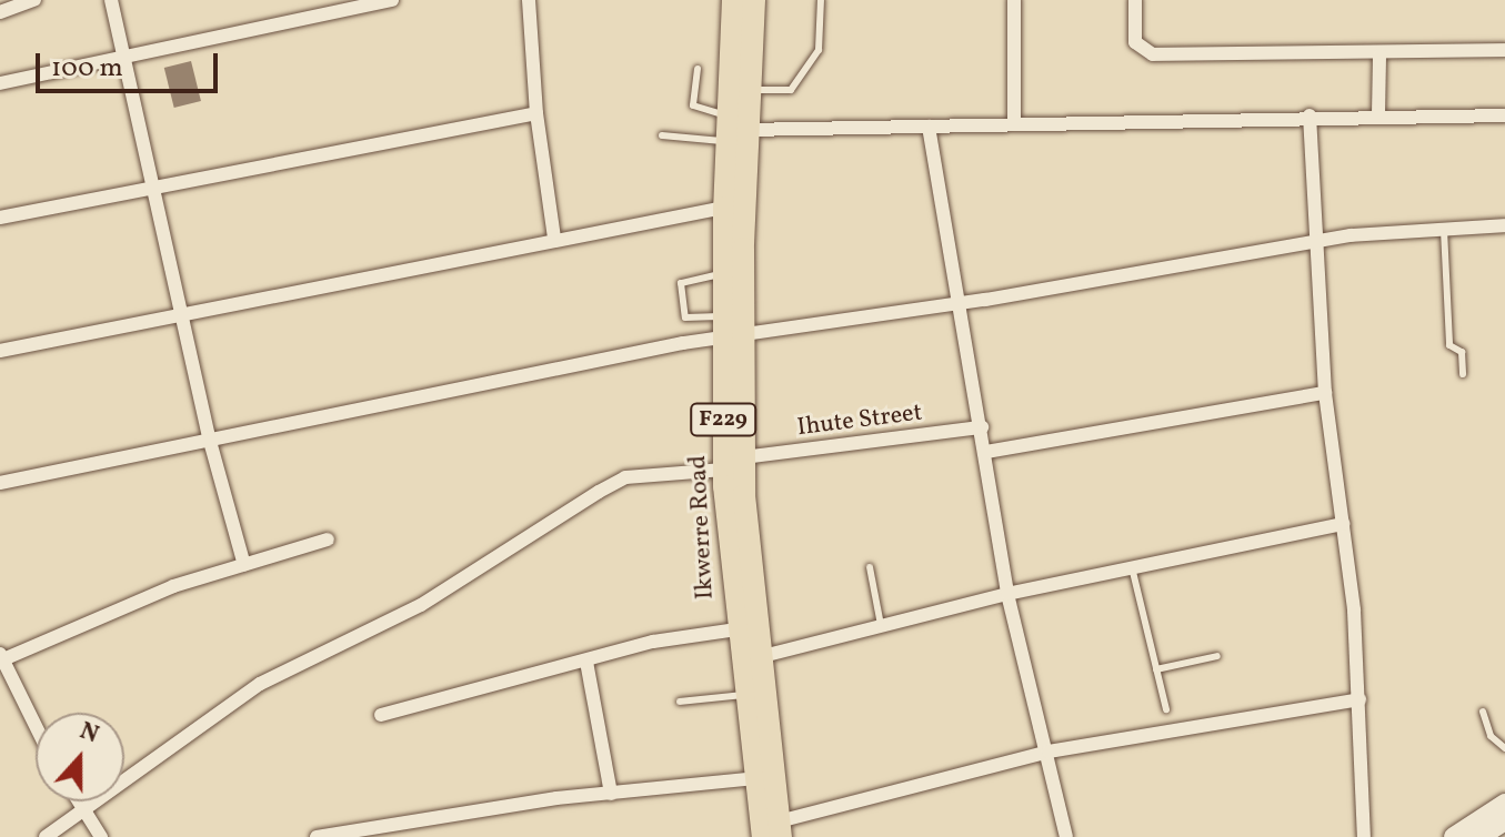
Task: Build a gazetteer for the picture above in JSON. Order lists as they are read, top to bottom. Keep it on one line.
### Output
{"streets":{"main road":["F229","Ikwerre Road"],"street":["Ihute Street"]},"crossings":[["Ihute Street","Ikwerre Road"]],"scale_bar":"100 m","north":"top"}
